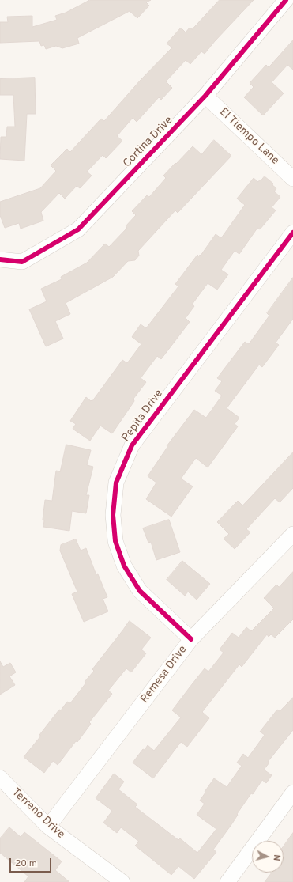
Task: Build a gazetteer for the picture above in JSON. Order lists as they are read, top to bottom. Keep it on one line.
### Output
{"streets":{"street":["El Tiempo Lane","Cortina Drive","Pepita Drive","Remesa Drive","Terreno Drive"]},"crossings":[["El Tiempo Lane","Cortina Drive"],["Pepita Drive","Remesa Drive"],["Remesa Drive","Terreno Drive"]],"scale_bar":"20 m","north":"right"}
